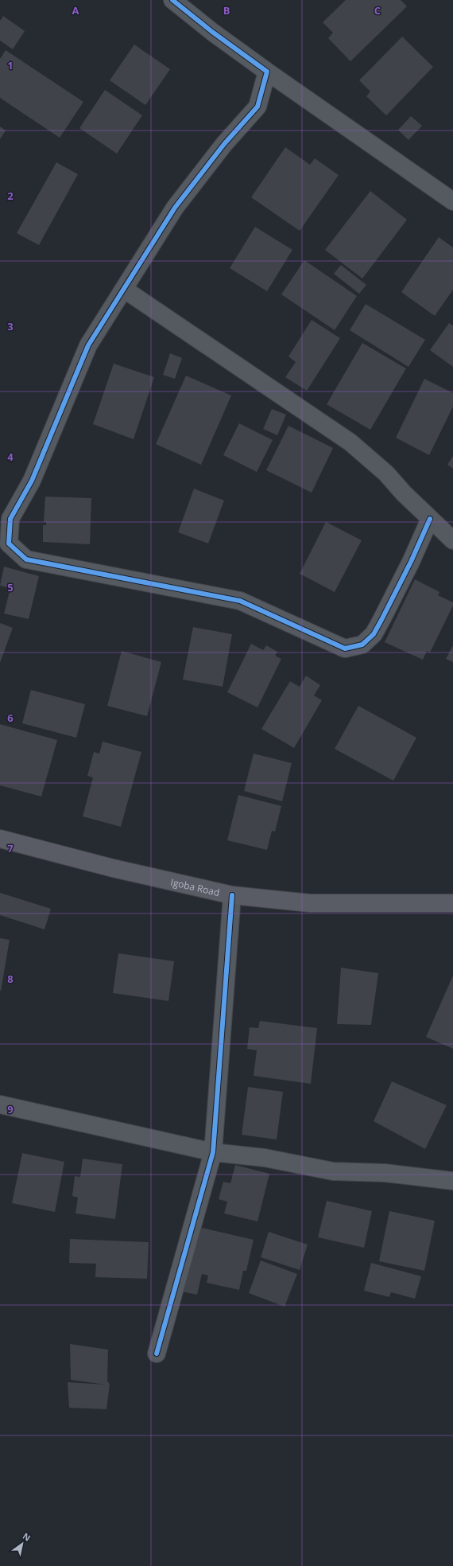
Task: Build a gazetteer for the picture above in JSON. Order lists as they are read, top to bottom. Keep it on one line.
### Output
{"streets":{"street":["Igoba Road"]},"north":"top right","grid":{"columns":["A","B","C"],"rows":["1","2","3","4","5","6","7","8","9"]}}
